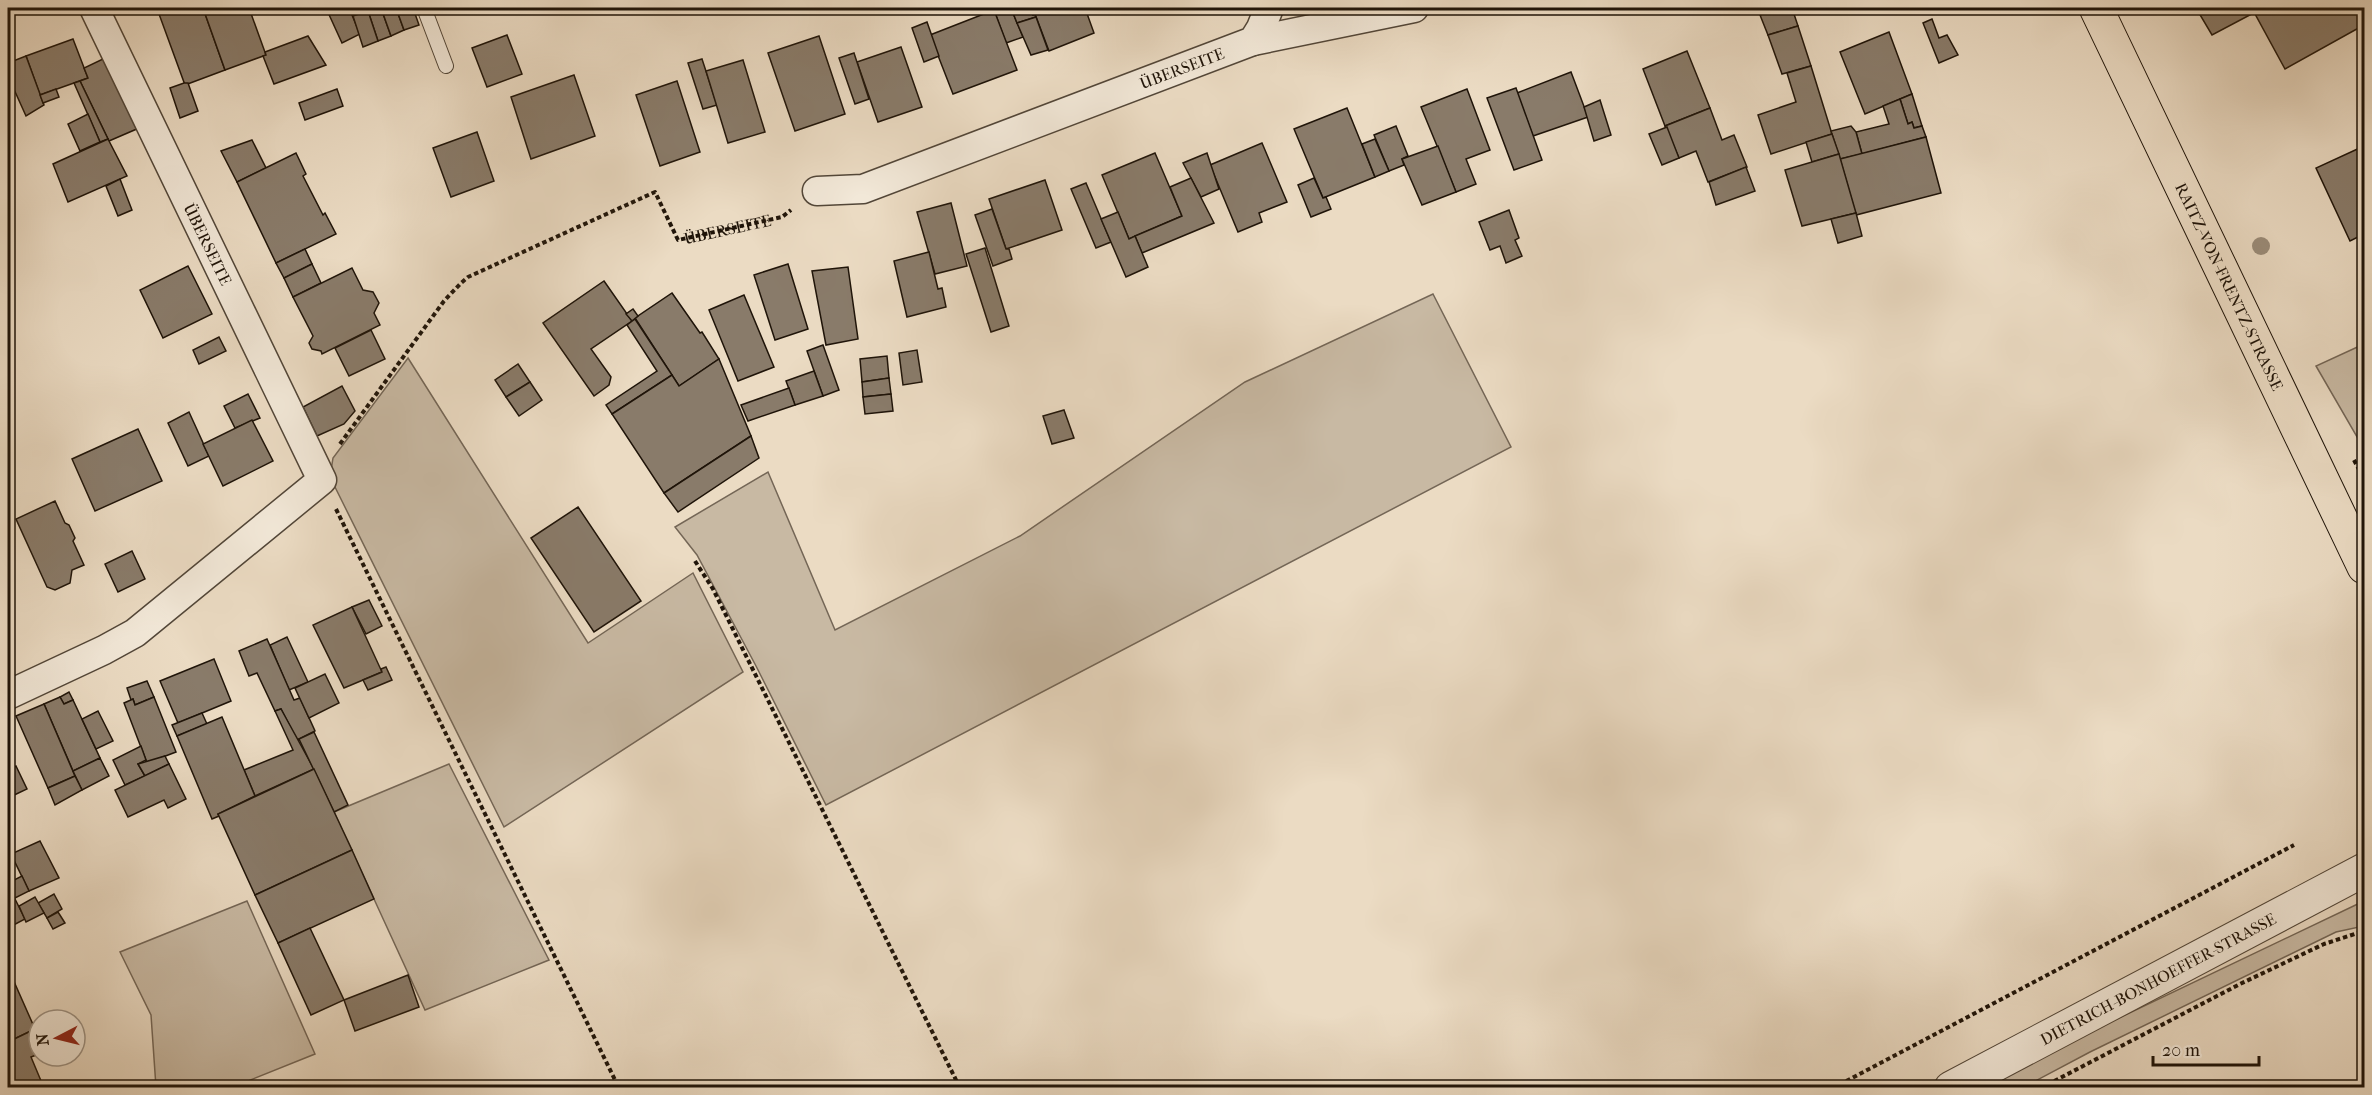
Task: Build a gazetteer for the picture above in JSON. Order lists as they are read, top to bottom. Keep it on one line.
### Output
{"streets":{"main road":["RAITZ-VON-FRENTZ-STRASSE"],"street":["ÜBERSEITE","DIETRICH-BONHOEFFER-STRASSE"]},"scale_bar":"20 m","north":"left"}
